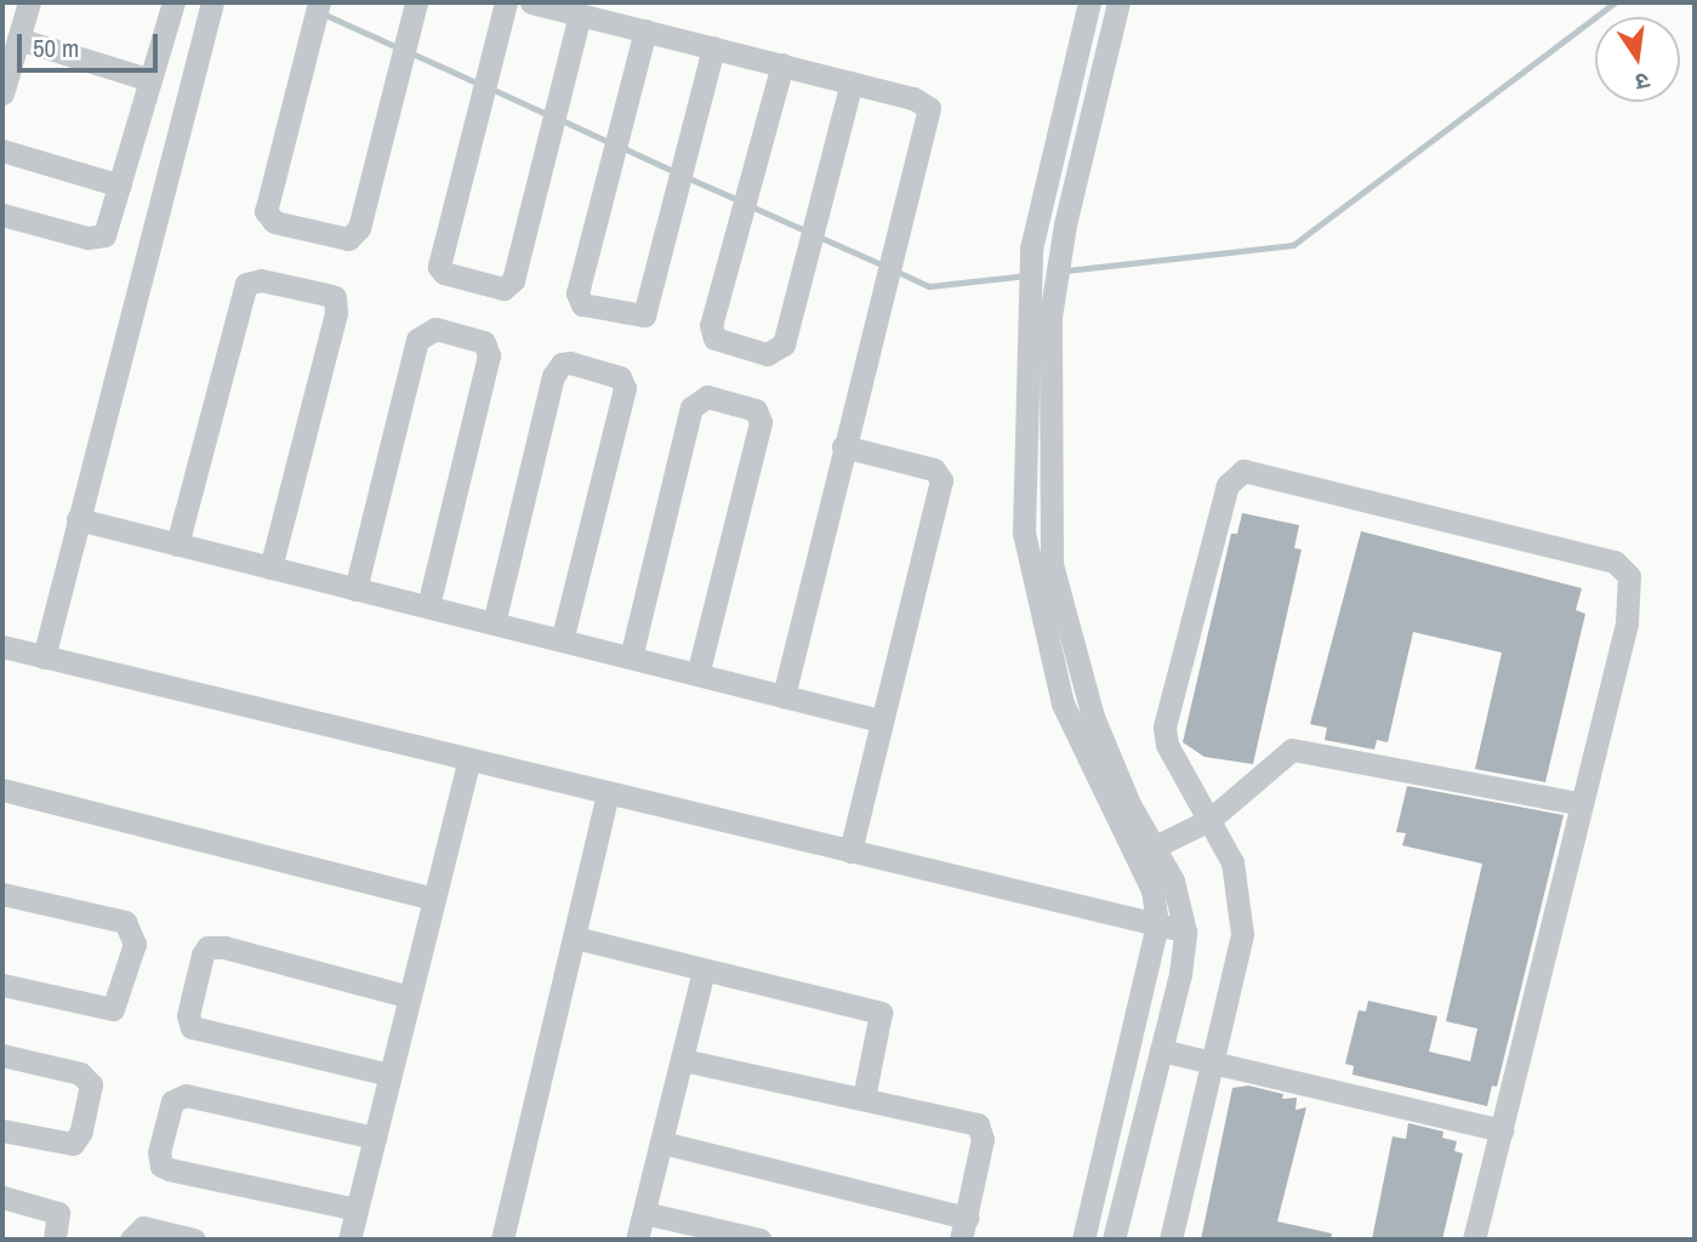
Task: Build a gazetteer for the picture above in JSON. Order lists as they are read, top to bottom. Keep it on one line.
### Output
{"scale_bar":"50 m","north":"bottom"}
